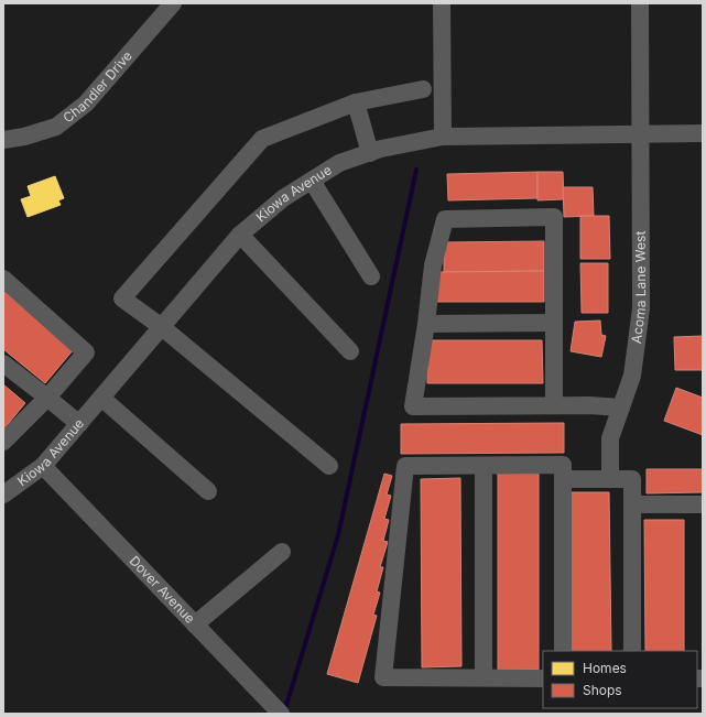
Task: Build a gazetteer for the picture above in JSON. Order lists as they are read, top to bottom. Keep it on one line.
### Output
{"streets":{"street":["Chandler Drive","Kiowa Avenue","Acoma Lane West","Dover Avenue"]},"crossings":[["Kiowa Avenue","Acoma Lane West"],["Kiowa Avenue","Dover Avenue"]],"legend":["Homes","Shops"]}
